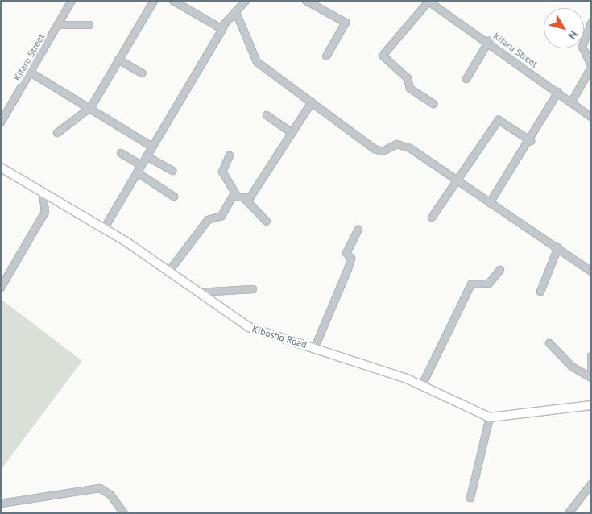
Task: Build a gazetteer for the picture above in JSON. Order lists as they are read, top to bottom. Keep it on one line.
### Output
{"streets":{"main road":["Kibosho Road"],"street":["Kifaru Street"]},"north":"bottom right"}
